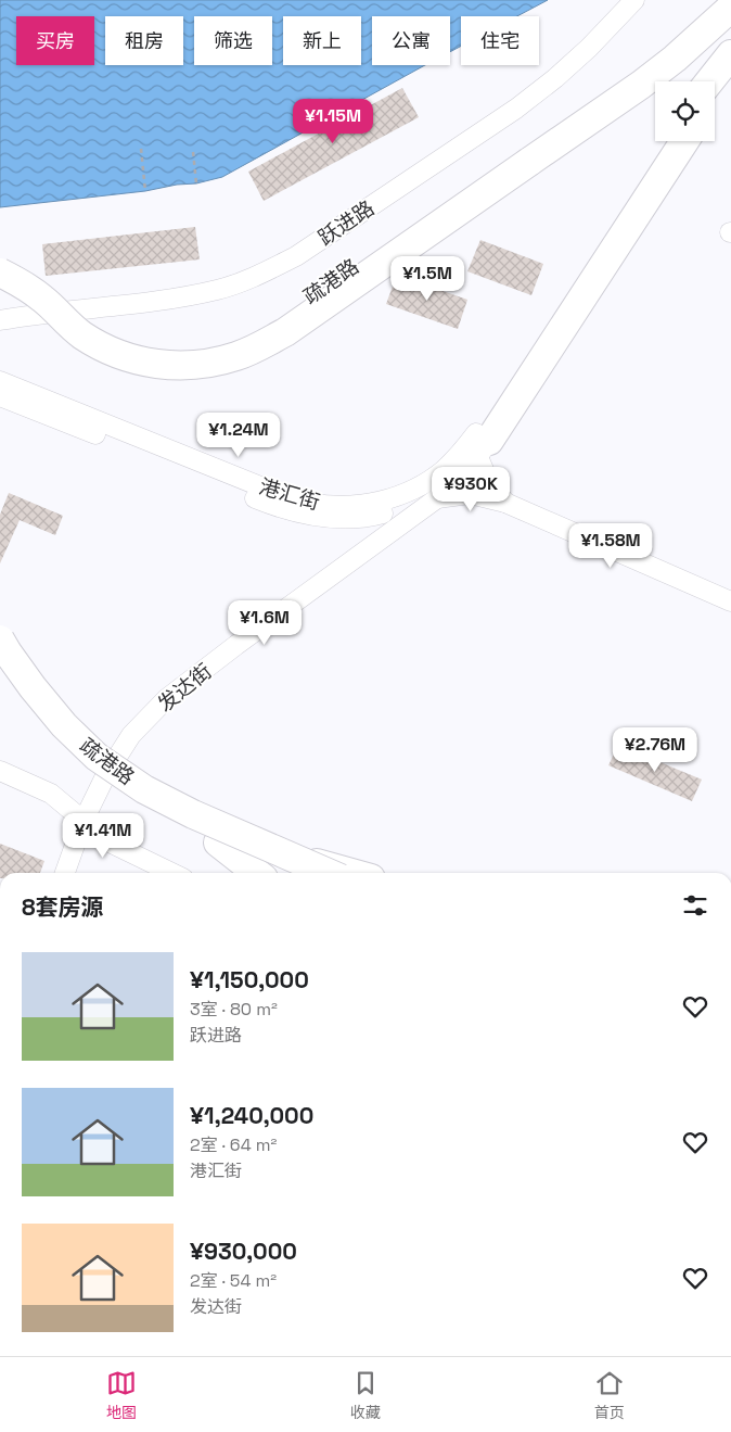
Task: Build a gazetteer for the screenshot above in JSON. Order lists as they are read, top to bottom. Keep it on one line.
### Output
{"streets":{"highway":["疏港路"],"street":["跃进路","港汇街","发达街"]},"crossings":[["港汇街","发达街"]],"page":{"chip":["买房","租房","筛选","新上","公寓","住宅"],"price":["¥1.15M","¥1.5M","¥1.24M","¥930K","¥1.58M","¥1.6M","¥2.76M","¥1.41M"],"heading":"8套房源","list":[{"name":"¥1,150,000","note":"3室 · 80 m² · 跃进路"},{"name":"¥1,240,000","note":"2室 · 64 m² · 港汇街"},{"name":"¥930,000","note":"2室 · 54 m² · 发达街"}],"tabs":["地图","收藏","首页"]}}
